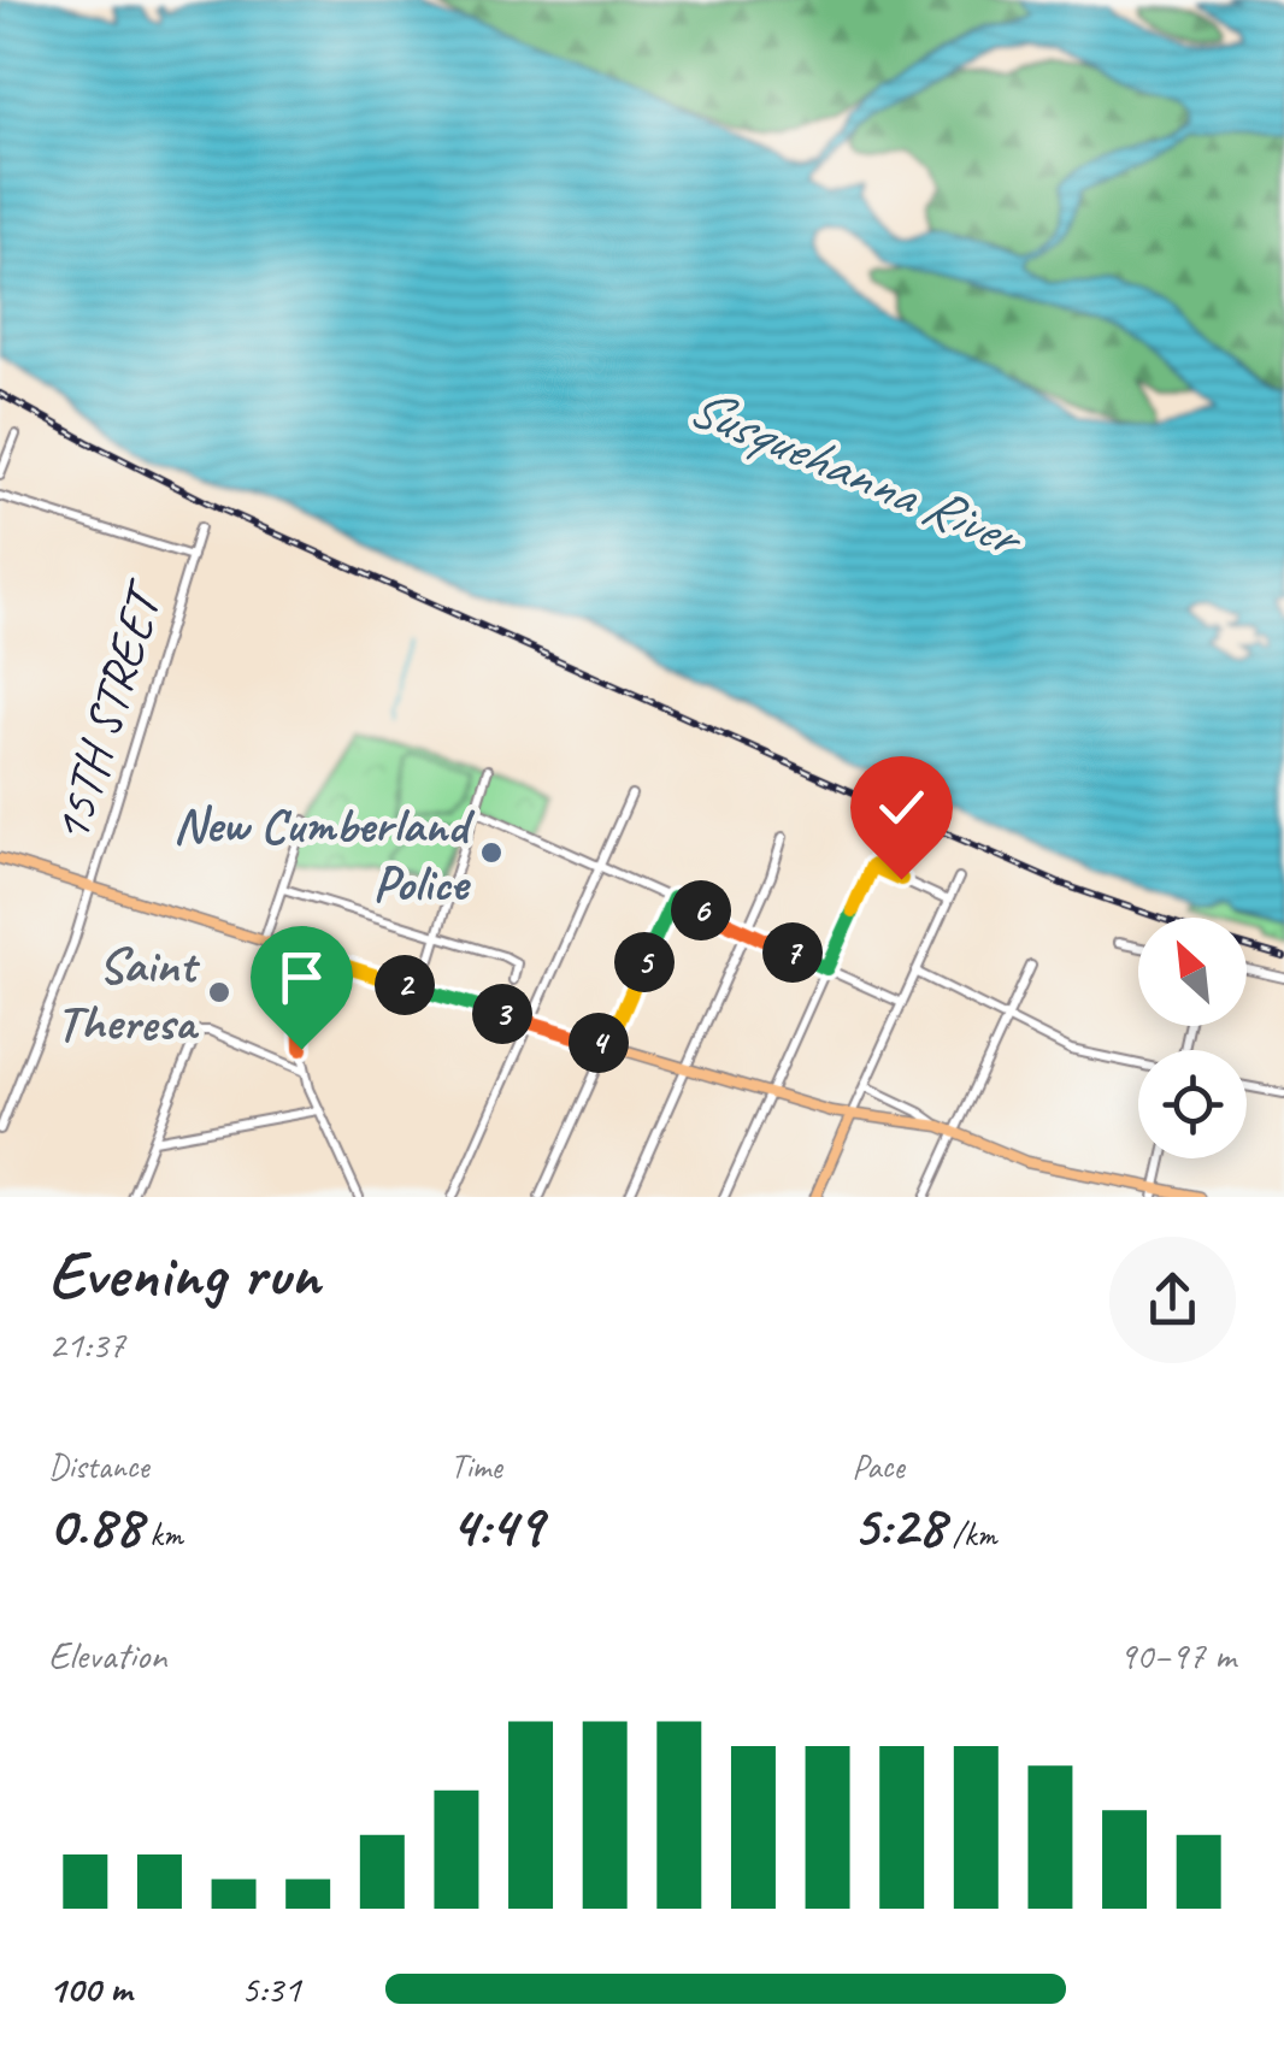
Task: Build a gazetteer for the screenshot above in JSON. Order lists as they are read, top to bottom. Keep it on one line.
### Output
{"streets":{"street":["15TH STREET"]},"water":["Susquehanna River"],"places":["New Cumberland Police","Saint Theresa"],"north":"top left","page":{"pins":["6","7","5","2","3","4"],"heading":["Evening run","21:37"],"stats":[["Distance","0.88 km"],["Time","4:49"],["Pace","5:28 /km"]],"chart":["Elevation","90–97 m"],"list":[{"name":"100 m","note":"5:31"}]}}
